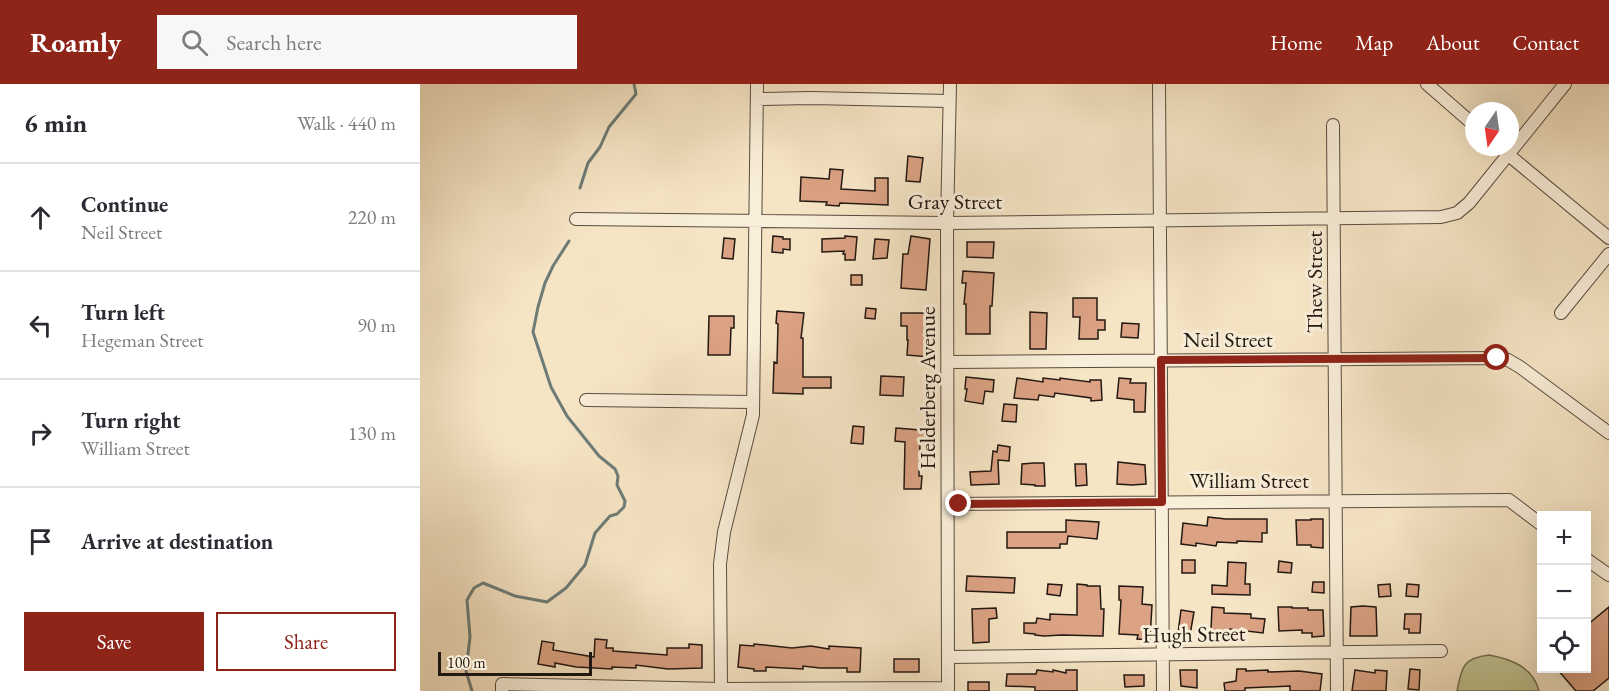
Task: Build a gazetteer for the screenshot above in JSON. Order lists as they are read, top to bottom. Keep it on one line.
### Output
{"streets":{"street":["Gray Street","Thew Street","Neil Street","Helderberg Avenue","William Street","Hugh Street"]},"crossings":[["Gray Street","Thew Street"],["Gray Street","Helderberg Avenue"],["Thew Street","Neil Street"],["Thew Street","William Street"],["Thew Street","Hugh Street"],["Neil Street","Helderberg Avenue"],["Helderberg Avenue","William Street"],["Helderberg Avenue","Hugh Street"]],"scale_bar":"100 m","north":"bottom","page":{"header":"Roamly","search":"Search here","nav":["Home","Map","About","Contact"],"heading":["6 min","Walk · 440 m"],"list":[["Continue","Neil Street","220 m"],["Turn left","Hegeman Street","90 m"],["Turn right","William Street","130 m"],"Arrive at destination"],"map_buttons":["+","−"],"buttons":["Save","Share"],"scale":"100 m"}}
